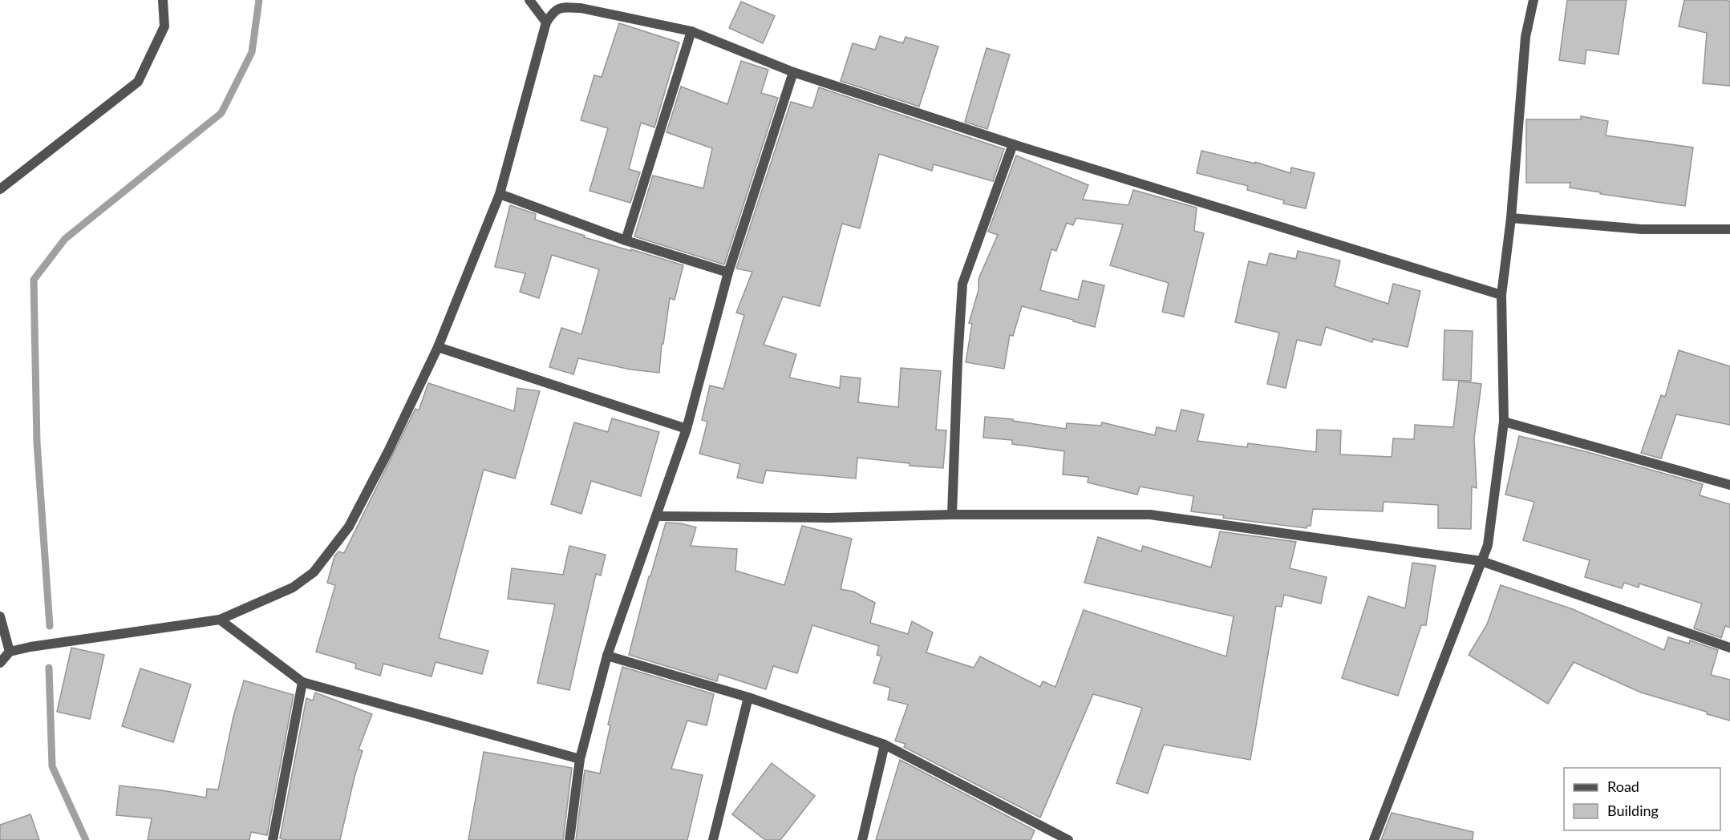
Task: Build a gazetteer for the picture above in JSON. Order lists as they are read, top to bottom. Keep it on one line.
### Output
{"legend":["Road","Building"]}
